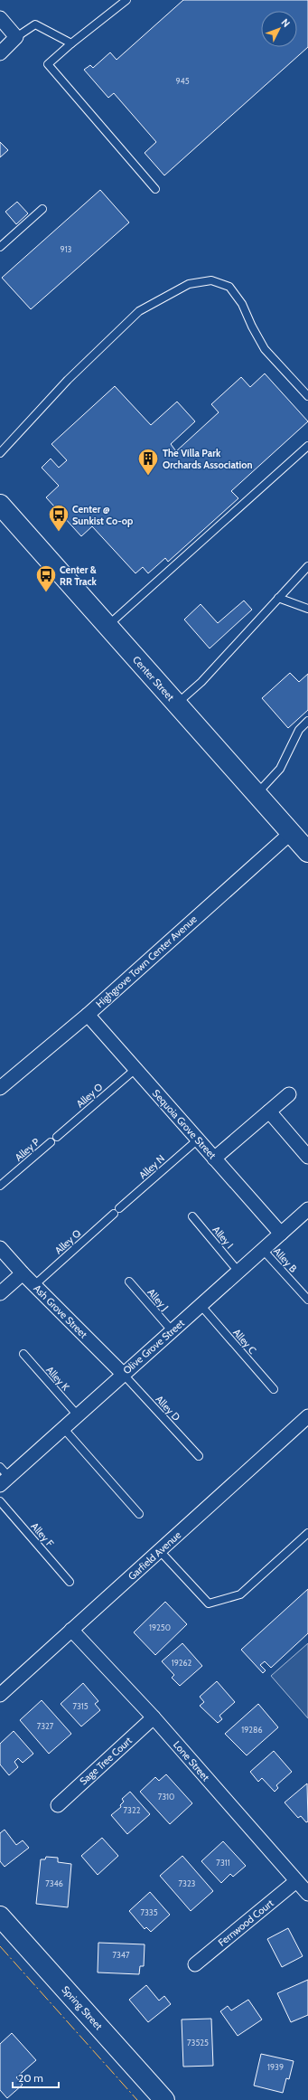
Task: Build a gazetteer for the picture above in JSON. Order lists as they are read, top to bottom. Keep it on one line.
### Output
{"streets":{"main road":["Center Street","Spring Street"],"street":["Highgrove Town Center Avenue","Sequoia Grove Street","Ash Grove Street","Olive Grove Street","Garfield Avenue","Sage Tree Court","Lone Street","Fernwood Court"],"lane":["Alley O","Alley P","Alley N","Alley I","Alley Q","Alley B","Alley J","Alley C","Alley K","Alley D","Alley F"]},"crossings":[["Center Street","Highgrove Town Center Avenue"],["Highgrove Town Center Avenue","Sequoia Grove Street"],["Alley O","Sequoia Grove Street"],["Sequoia Grove Street","Alley N"],["Sequoia Grove Street","Olive Grove Street"],["Alley N","Alley Q"],["Alley I","Olive Grove Street"],["Alley Q","Ash Grove Street"],["Alley B","Olive Grove Street"],["Alley J","Olive Grove Street"],["Ash Grove Street","Olive Grove Street"],["Ash Grove Street","Alley D"],["Alley C","Olive Grove Street"],["Olive Grove Street","Alley K"],["Olive Grove Street","Alley D"],["Garfield Avenue","Lone Street"],["Sage Tree Court","Lone Street"],["Lone Street","Fernwood Court"]],"places":{"building":["The Villa Park Orchards Association"],"bus stop":["Center @ Sunkist Co-op","Center & RR Track"]},"house_numbers":["945","913","19250","19262","7315","7327","19286","7310","7322","7311","7346","7323","7335","7347","73525","1939"],"scale_bar":"20 m","north":"top right"}
